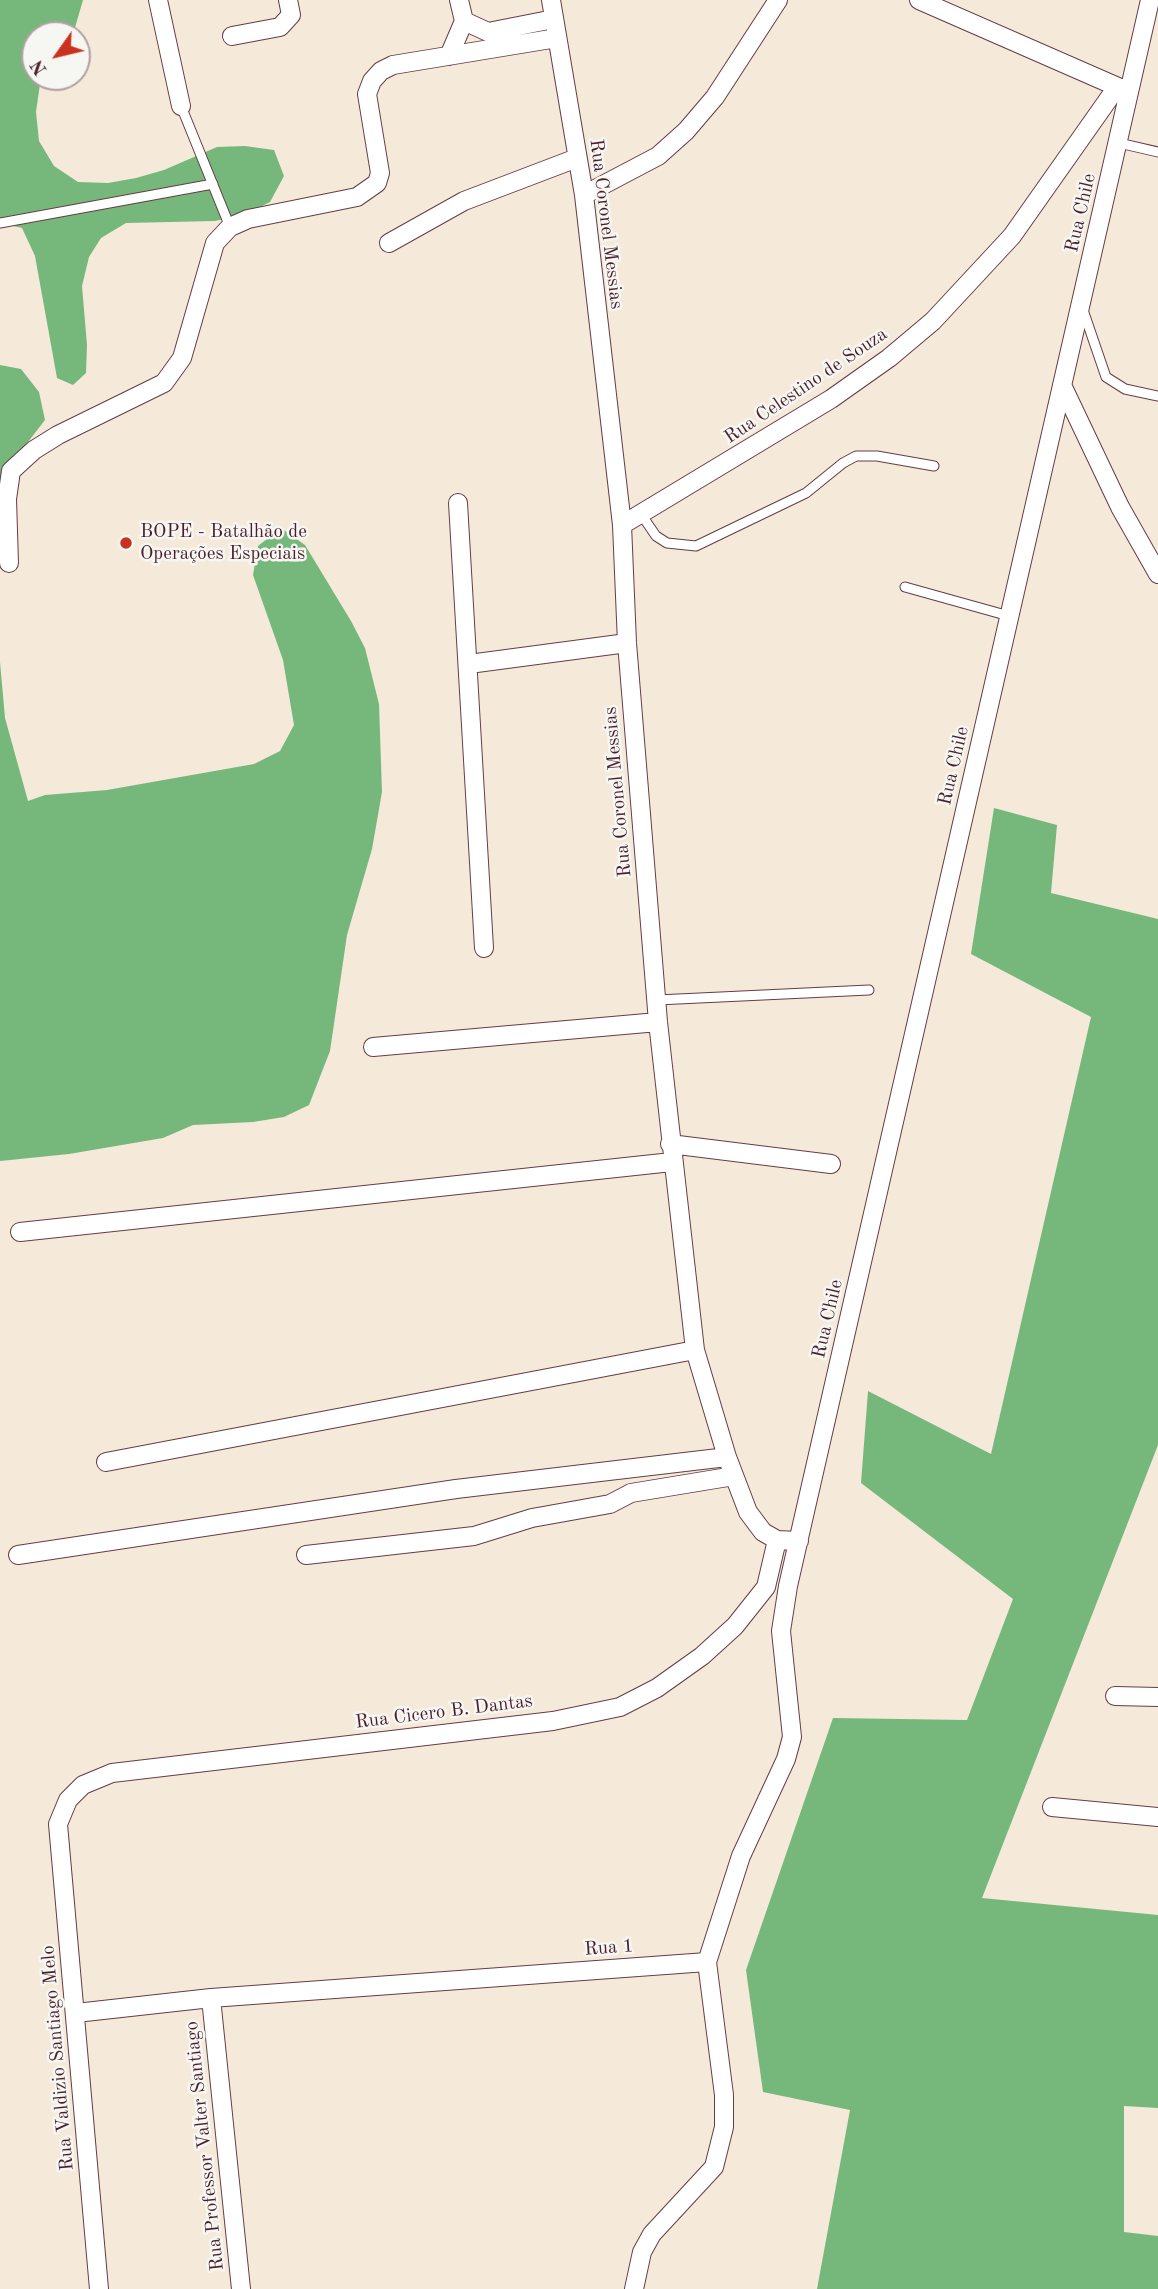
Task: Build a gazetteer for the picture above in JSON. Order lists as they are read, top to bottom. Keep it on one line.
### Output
{"streets":{"street":["Rua Chile","Rua Coronel Messias","Rua Celestino de Souza","Rua Cicero B. Dantas","Rua 1","Rua Valdizio Santiago Melo","Rua Professor Valter Santiago"]},"crossings":[["Rua Chile","Rua Celestino de Souza"],["Rua Coronel Messias","Rua Celestino de Souza"],["Rua Coronel Messias","Rua Cicero B. Dantas"],["Rua Cicero B. Dantas","Rua Valdizio Santiago Melo"],["Rua 1","Rua Valdizio Santiago Melo"],["Rua 1","Rua Professor Valter Santiago"]],"places":["BOPE - Batalhão de Operações Especiais"],"north":"bottom left"}
